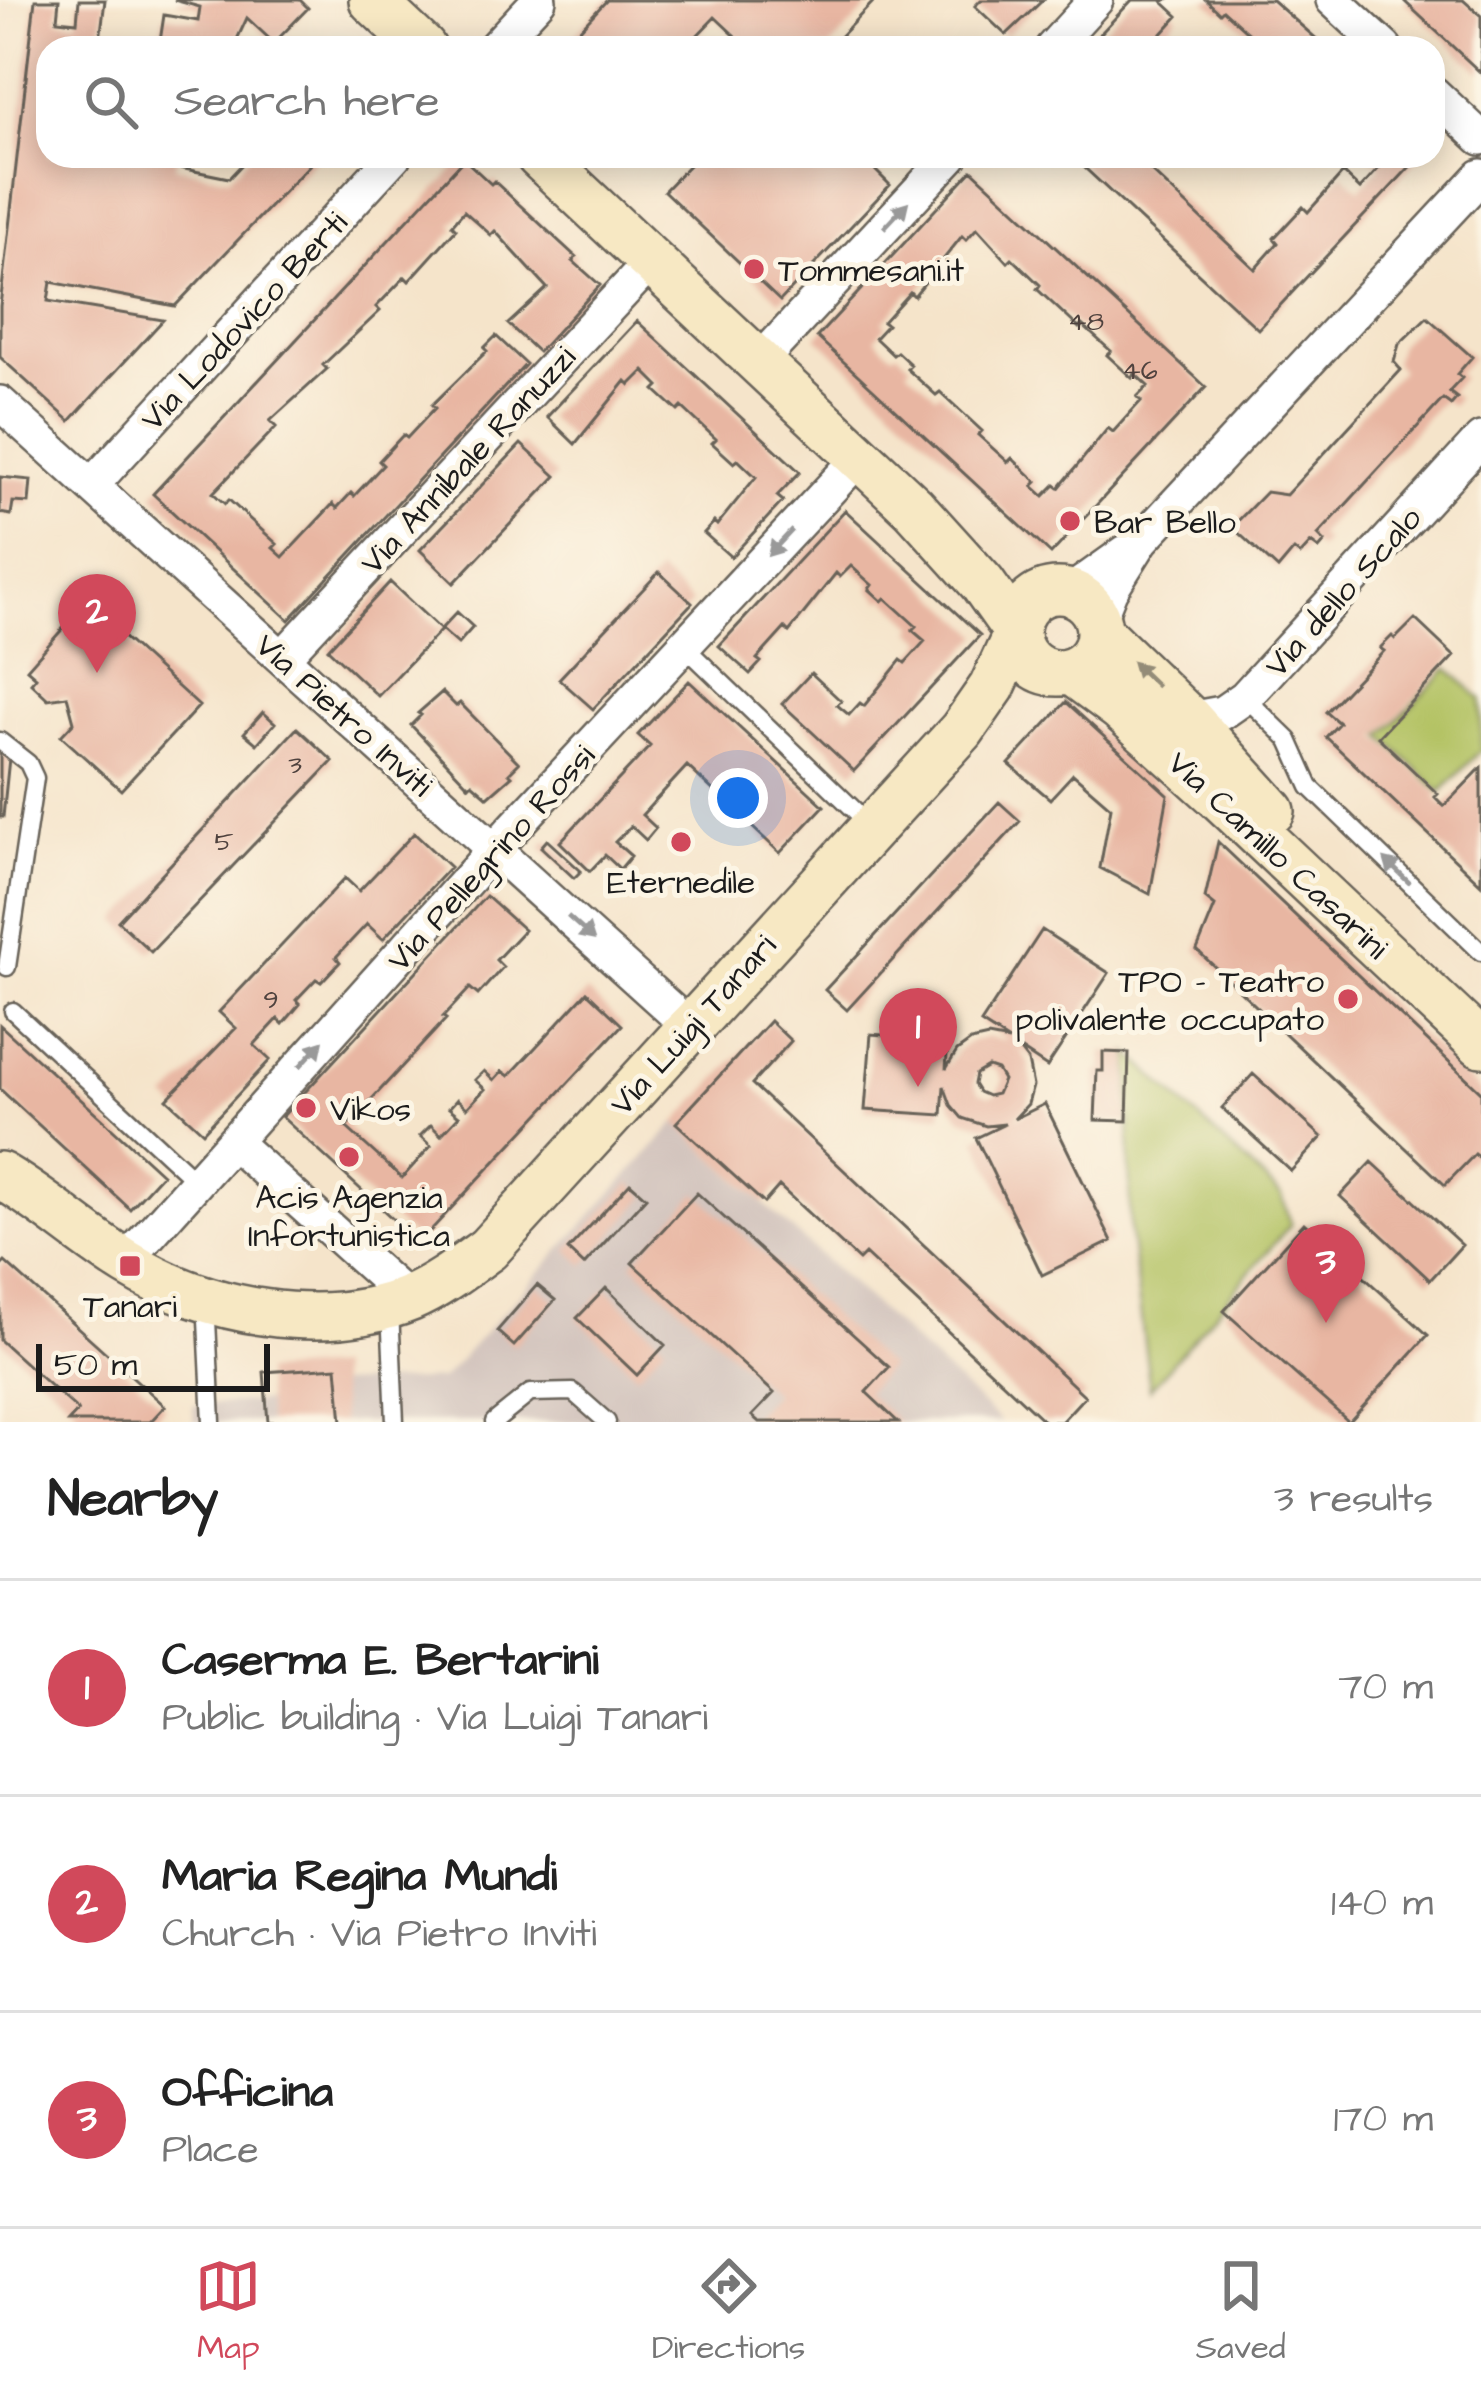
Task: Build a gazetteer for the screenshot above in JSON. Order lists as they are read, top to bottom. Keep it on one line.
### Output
{"streets":{"street":["Via Lodovico Berti","Via Annibale Ranuzzi","Via dello Scalo","Via Pietro Inviti","Via Camillo Casarini","Via Pellegrino Rossi","Via Luigi Tanari"]},"crossings":[["Via Lodovico Berti","Via Pietro Inviti"],["Via Annibale Ranuzzi","Via Pietro Inviti"],["Via Annibale Ranuzzi","Via Camillo Casarini"],["Via dello Scalo","Via Camillo Casarini"],["Via Pietro Inviti","Via Pellegrino Rossi"],["Via Pietro Inviti","Via Luigi Tanari"],["Via Camillo Casarini","Via Pellegrino Rossi"],["Via Camillo Casarini","Via Luigi Tanari"],["Via Pellegrino Rossi","Via Luigi Tanari"]],"places":{"other":["Tommesani.it","Bar Bello","Eternedile","TPO - Teatro polivalente occupato","Vikos","Acis Agenzia Infortunistica"],"transit":["Tanari"]},"house_numbers":["48","46","3","5","9"],"scale_bar":"50 m","page":{"search":"Search here","pins":["2","1","3"],"scale":"50 m","heading":["Nearby","3 results"],"list":[{"mark":"1","name":"Caserma E. Bertarini","note":"Public building · Via Luigi Tanari","value":"70 m"},{"mark":"2","name":"Maria Regina Mundi","note":"Church · Via Pietro Inviti","value":"140 m"},{"mark":"3","name":"Officina","note":"Place","value":"170 m"}],"nav":["Map","Directions","Saved"]}}
